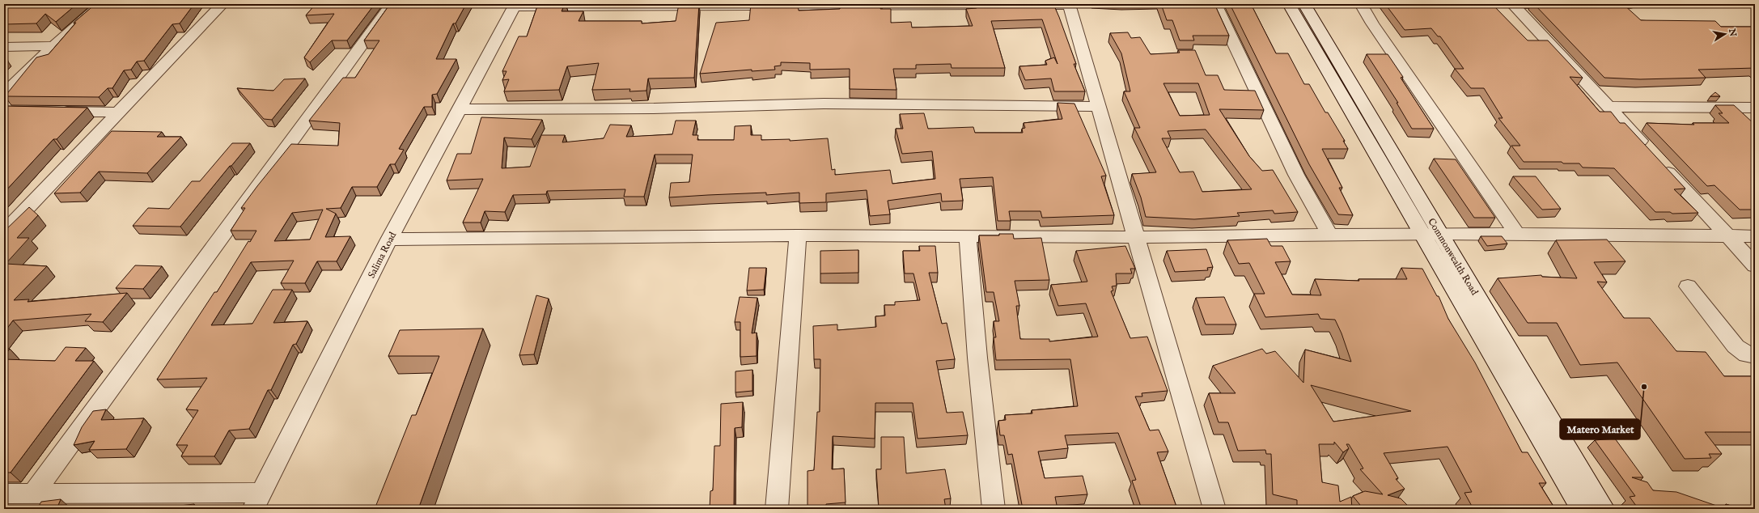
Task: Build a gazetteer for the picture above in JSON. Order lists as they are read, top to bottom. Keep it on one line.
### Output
{"streets":{"street":["Salima Road","Commonwealth Road"]},"places":["Matero Market"],"north":"right"}
